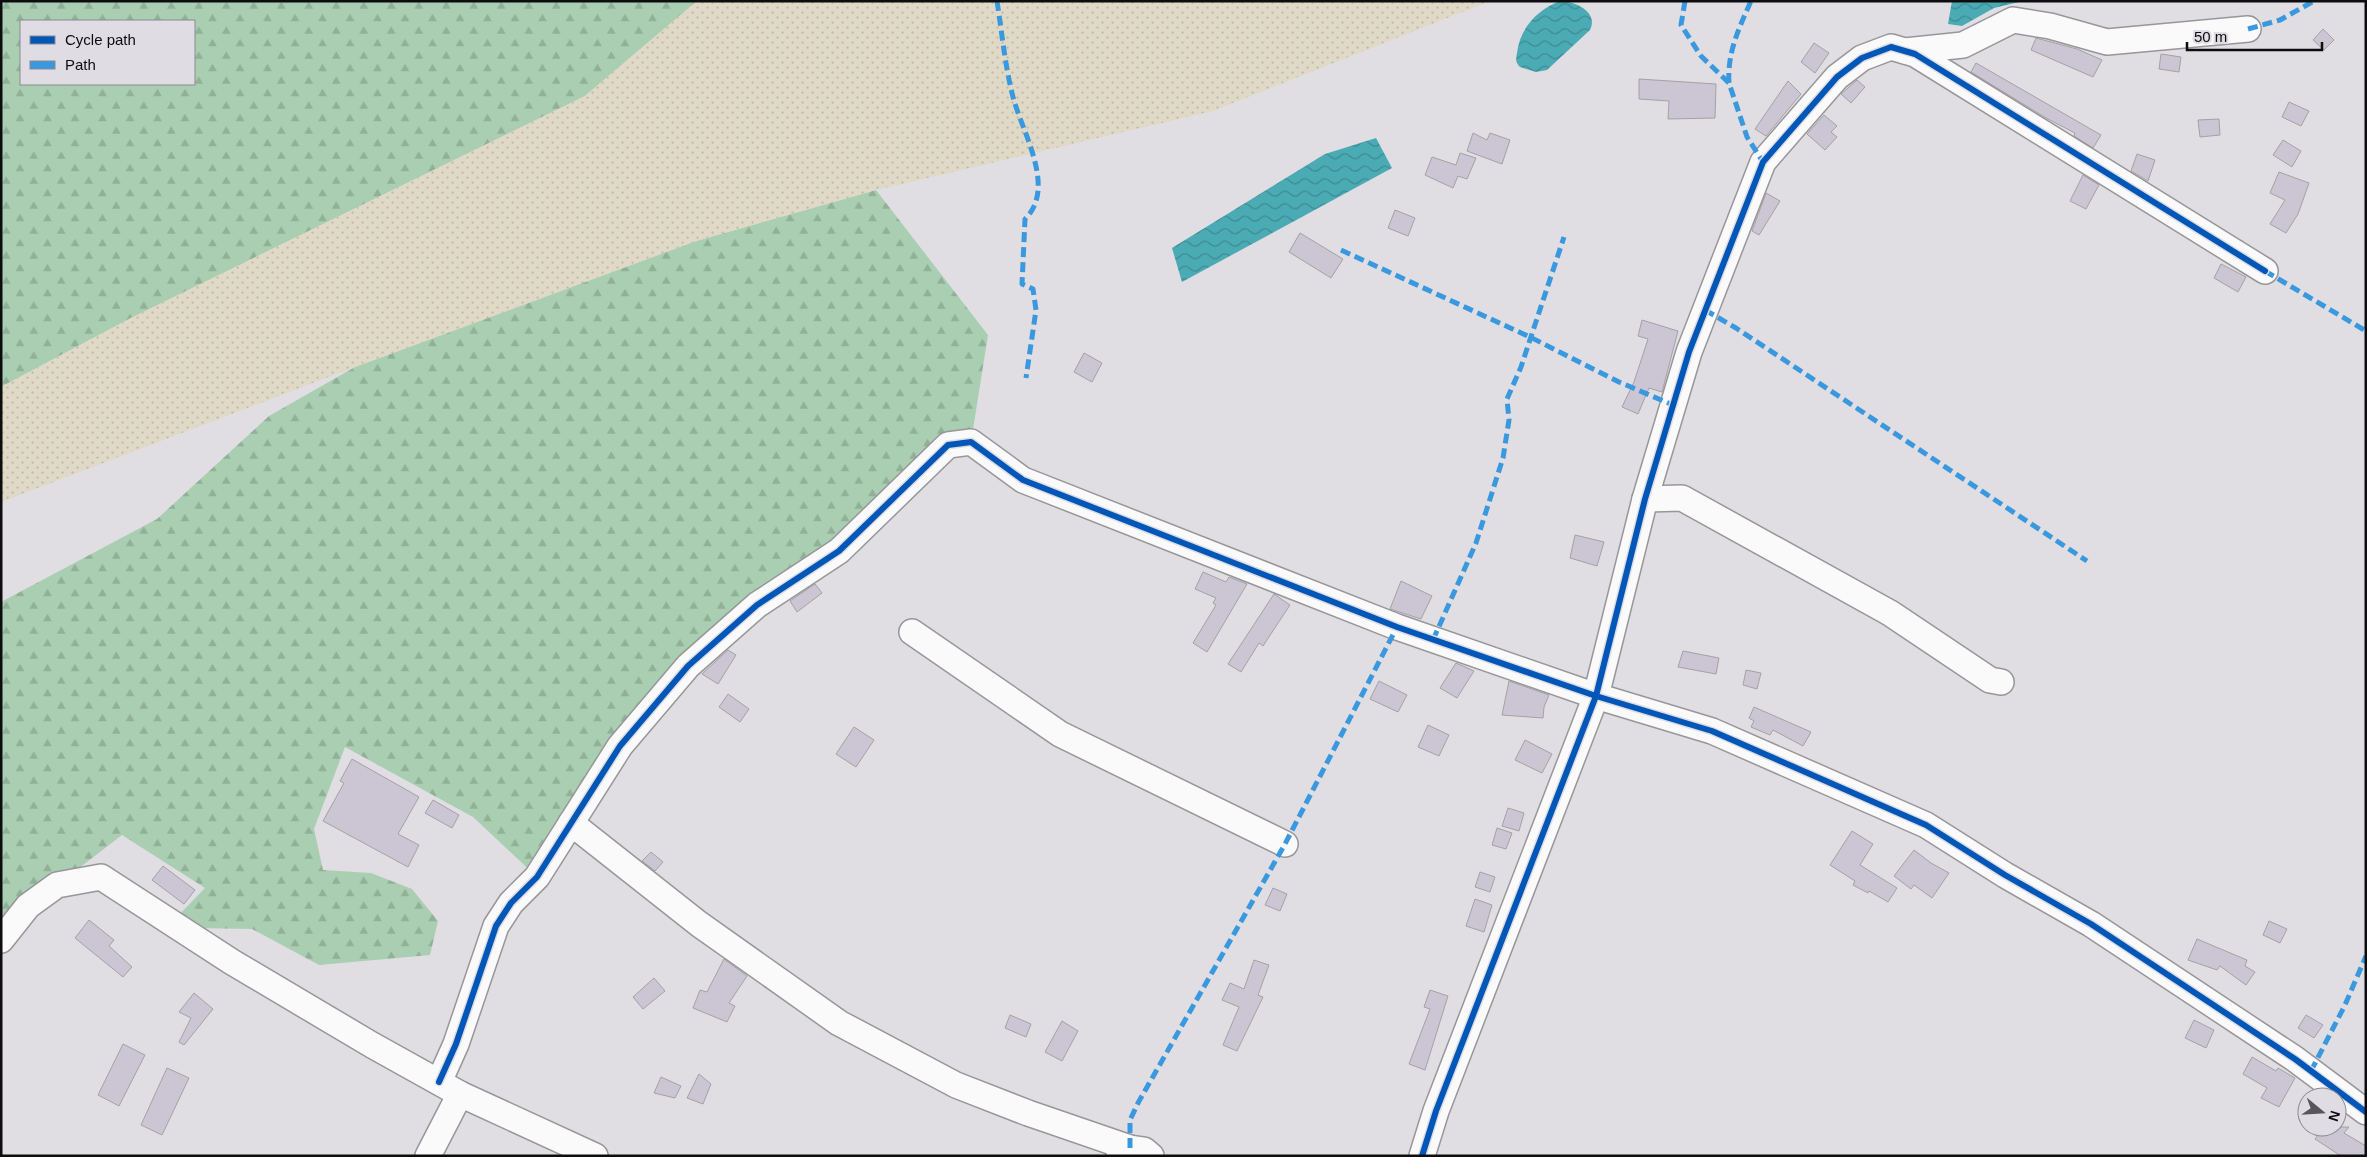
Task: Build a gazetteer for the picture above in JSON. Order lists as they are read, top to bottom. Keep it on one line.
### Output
{"legend":["Cycle path","Path"],"scale_bar":"50 m","north":"right"}
